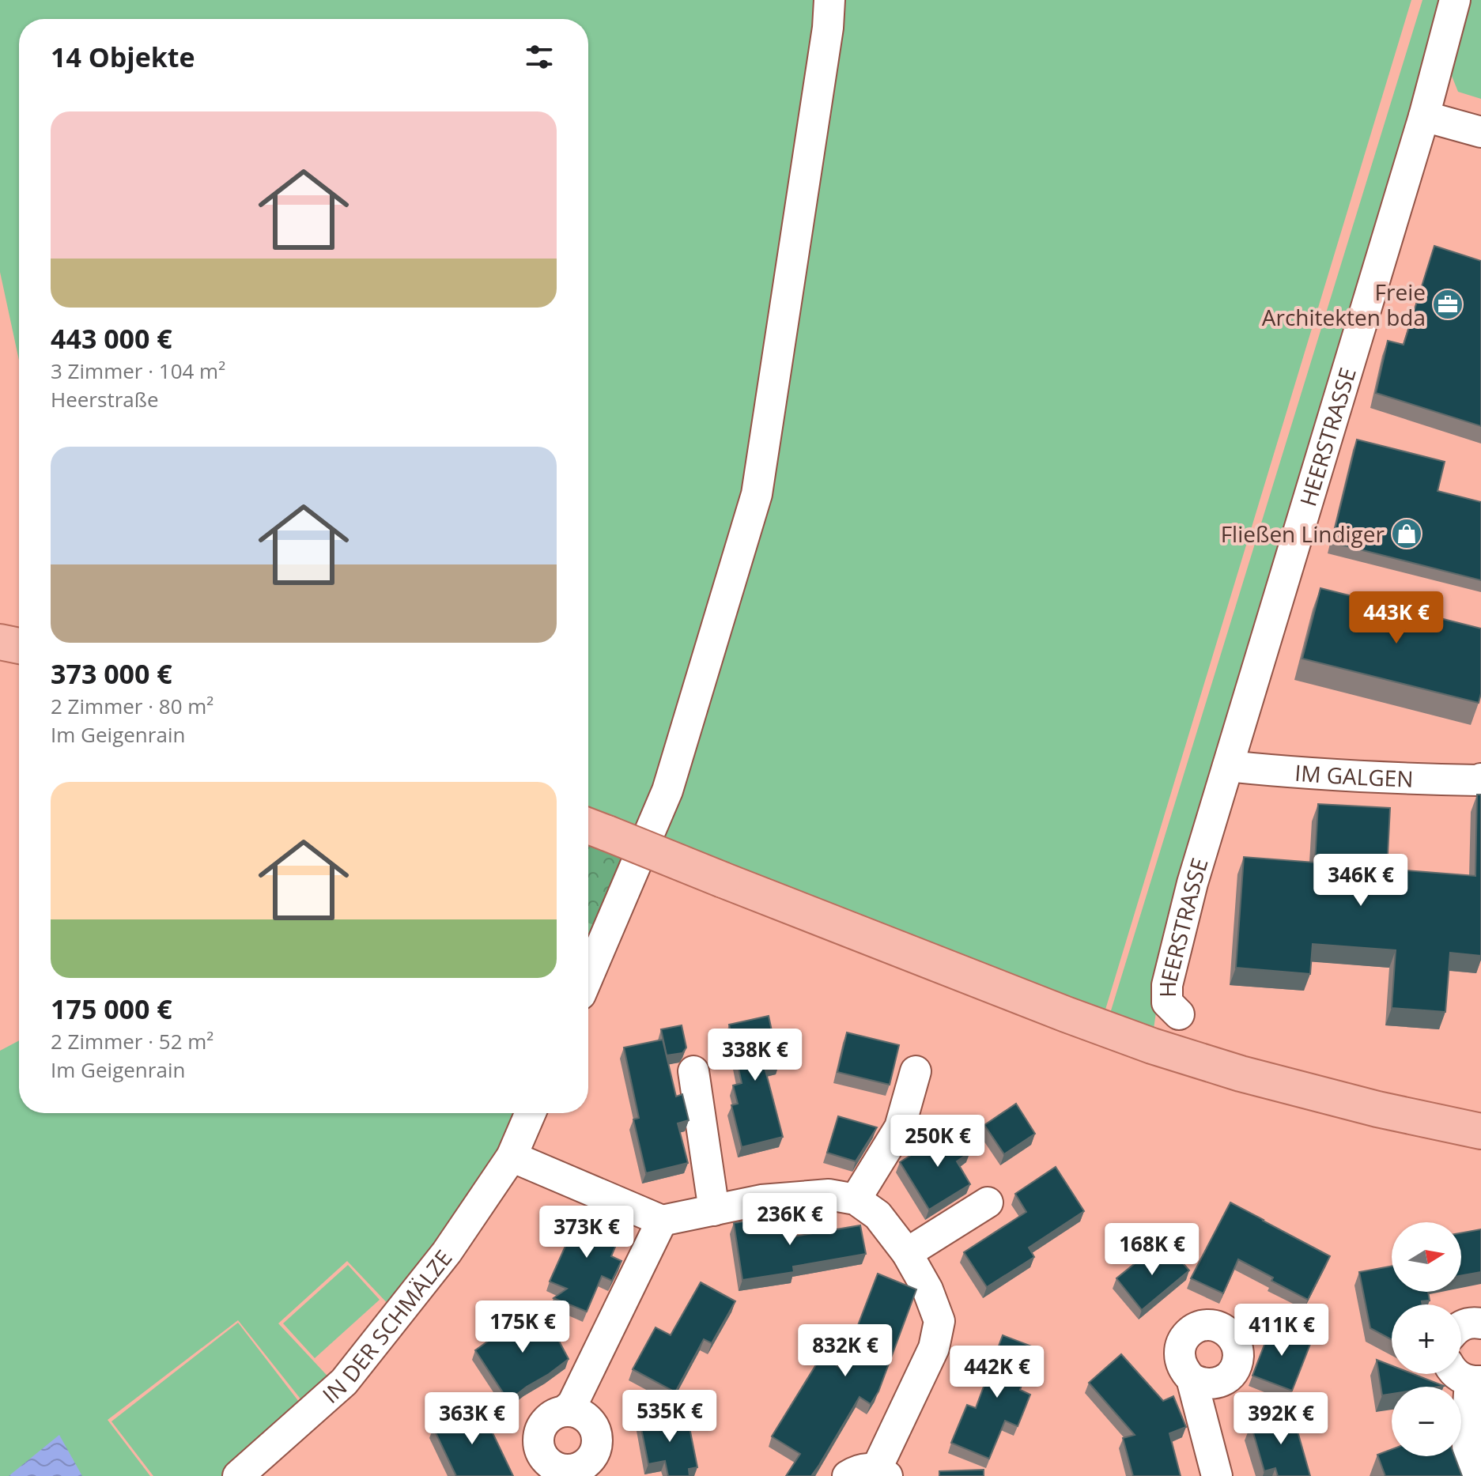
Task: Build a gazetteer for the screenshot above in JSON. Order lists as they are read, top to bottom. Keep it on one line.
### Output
{"streets":{"street":["HEERSTRASSE","IM GALGEN","IN DER SCHMÄLZE"]},"crossings":[["HEERSTRASSE","IM GALGEN"]],"places":{"office":["Freie Architekten bda"],"shop":["Fließen Lindiger"]},"north":"right","page":{"heading":"14 Objekte","list":[{"name":"443 000 €","note":"3 Zimmer · 104 m² · Heerstraße"},{"name":"373 000 €","note":"2 Zimmer · 80 m² · Im Geigenrain"},{"name":"175 000 €","note":"2 Zimmer · 52 m² · Im Geigenrain"}],"price":["443K €","346K €","338K €","250K €","236K €","373K €","168K €","175K €","411K €","832K €","442K €","535K €","363K €","392K €"],"map_buttons":["+","−"]}}
